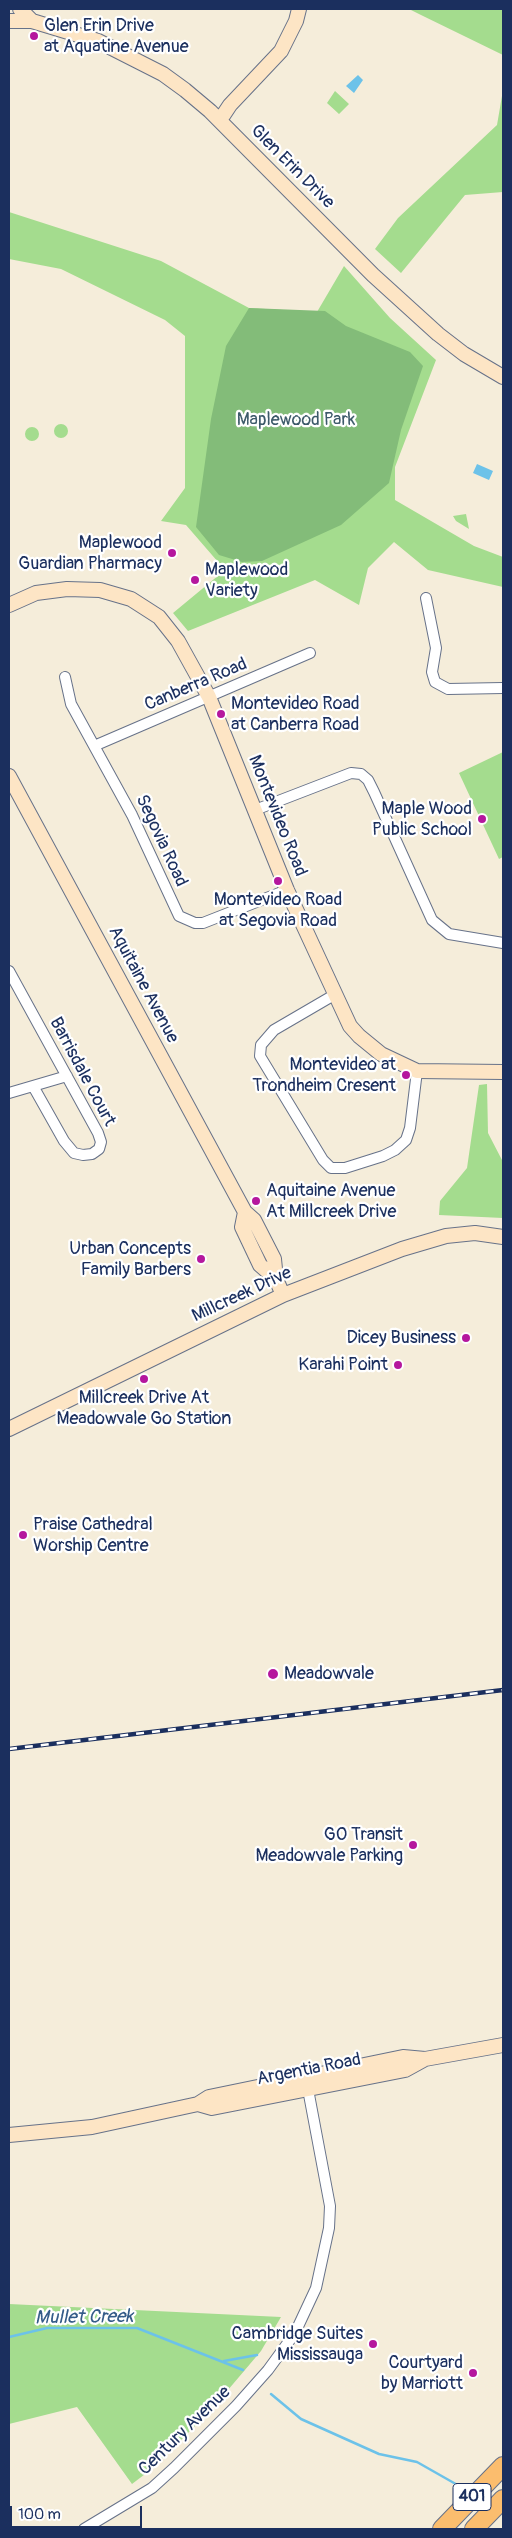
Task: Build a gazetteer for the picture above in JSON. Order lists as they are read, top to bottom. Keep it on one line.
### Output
{"streets":{"highway":["401"],"street":["Glen Erin Drive","Canberra Road","Montevideo Road","Segovia Road","Aquitaine Avenue","Barrisdale Court","Millcreek Drive","Argentia Road","Century Avenue"]},"crossings":[["Canberra Road","Montevideo Road"],["Canberra Road","Segovia Road"],["Montevideo Road","Segovia Road"],["Aquitaine Avenue","Millcreek Drive"],["Argentia Road","Century Avenue"]],"water":["Mullet Creek"],"parks":["Maplewood Park"],"places":["Glen Erin Drive at Aquatine Avenue","Maplewood Guardian Pharmacy","Maplewood Variety","Montevideo Road at Canberra Road","Maple Wood Public School","Montevideo Road at Segovia Road","Montevideo at Trondheim Cresent","Aquitaine Avenue At Millcreek Drive","Urban Concepts Family Barbers","Dicey Business","Karahi Point","Millcreek Drive At Meadowvale Go Station","Praise Cathedral Worship Centre","Meadowvale","GO Transit Meadowvale Parking","Cambridge Suites Mississauga","Courtyard by Marriott"],"scale_bar":"100 m"}
